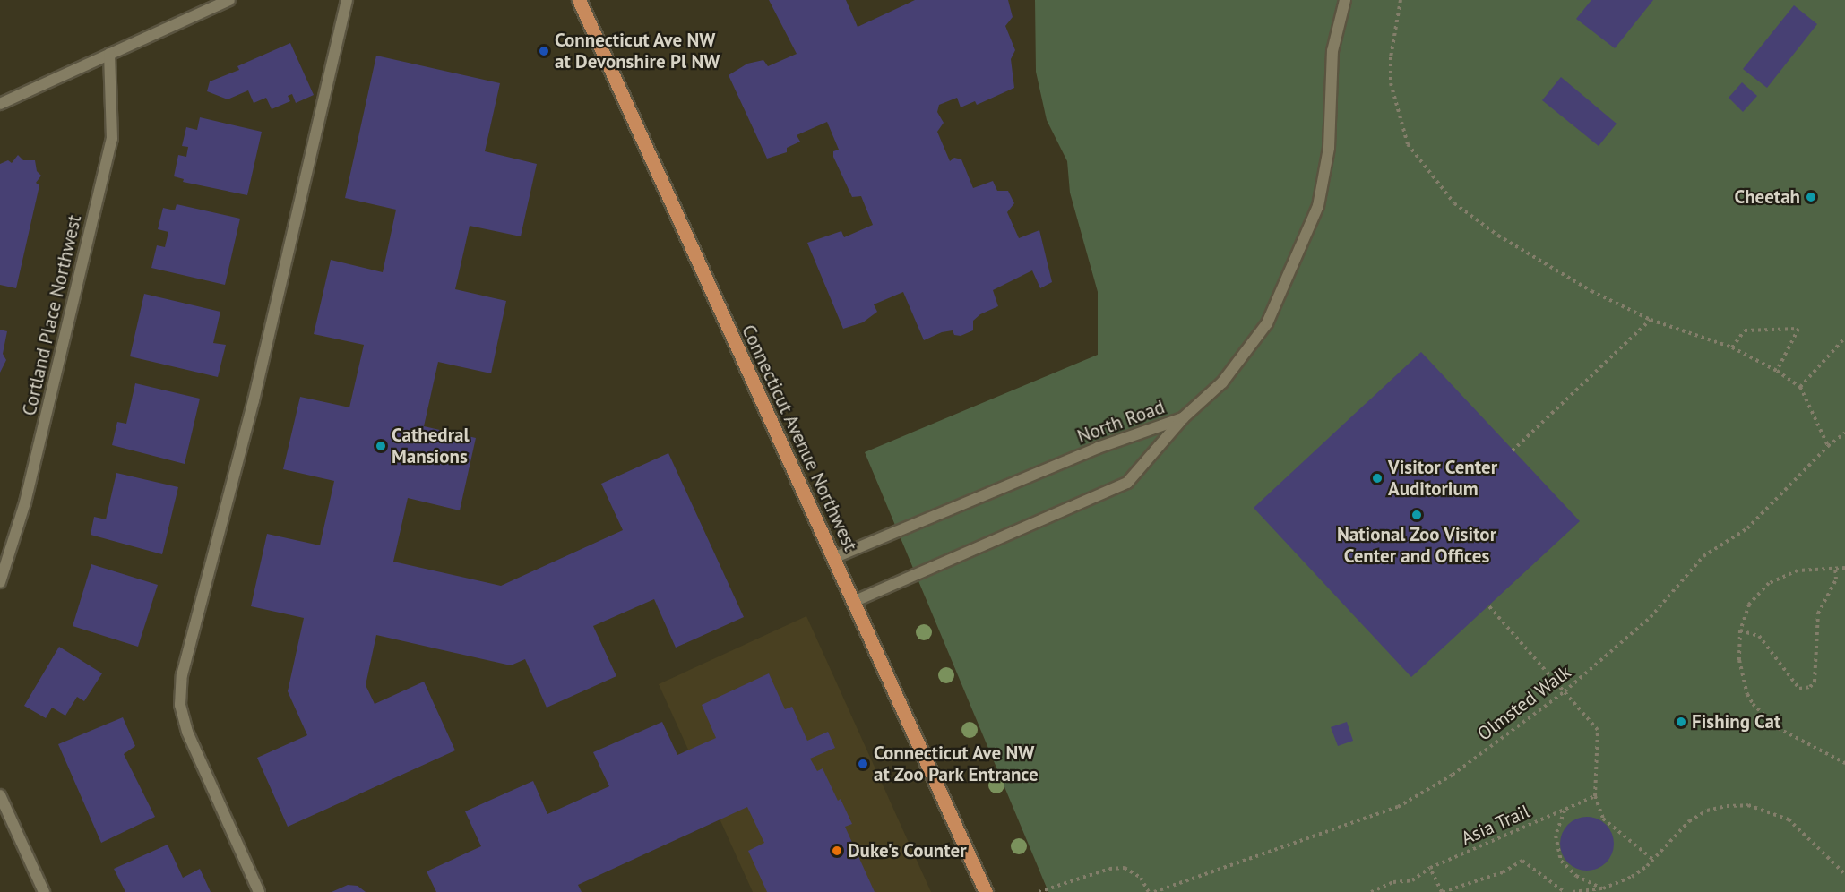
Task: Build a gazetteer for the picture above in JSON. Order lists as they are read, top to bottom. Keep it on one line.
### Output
{"streets":{"main road":["Connecticut Avenue Northwest"],"street":["Cortland Place Northwest","North Road"],"path":["Olmsted Walk","Asia Trail"]},"crossings":[["North Road","Connecticut Avenue Northwest"]],"places":["Connecticut Ave NW at Devonshire Pl NW","Cheetah","Cathedral Mansions","Visitor Center Auditorium","National Zoo Visitor Center and Offices","Fishing Cat","Connecticut Ave NW at Zoo Park Entrance","Duke's Counter"]}
